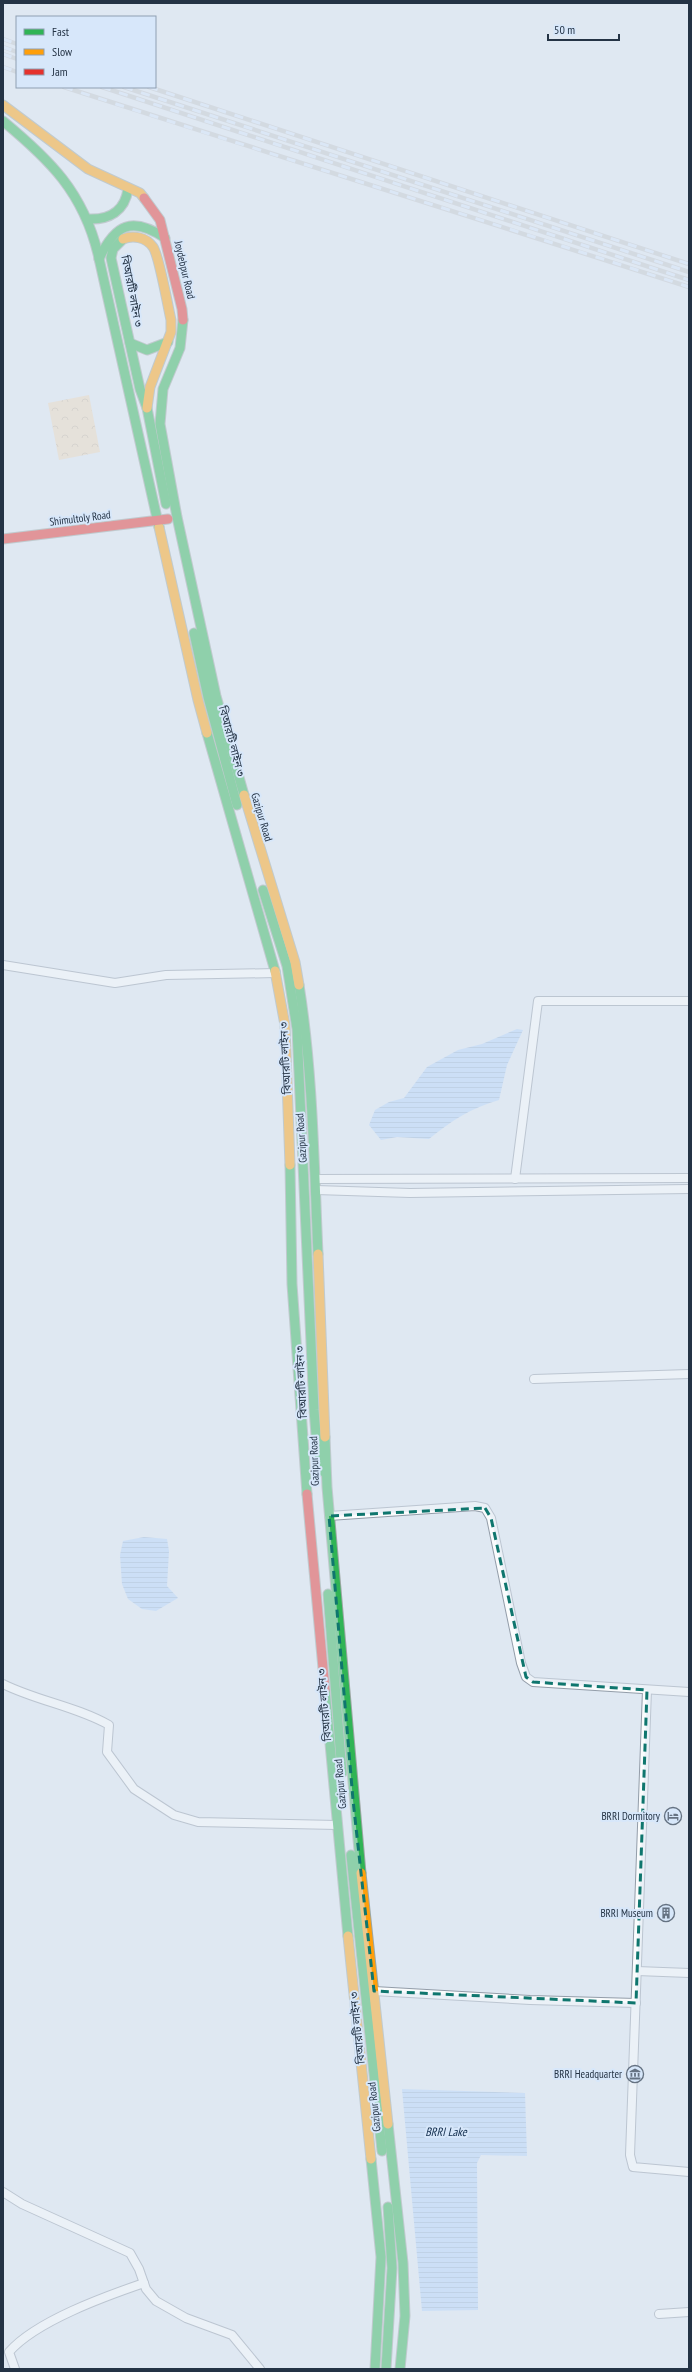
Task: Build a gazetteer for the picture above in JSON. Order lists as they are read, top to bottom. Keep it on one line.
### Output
{"streets":{"main road":["Joydebpur Road","বিআরটি লাইন ৩","Shimultoly Road","Gazipur Road"]},"crossings":[["Joydebpur Road","বিআরটি লাইন ৩"],["Joydebpur Road","Shimultoly Road"],["Joydebpur Road","Gazipur Road"],["বিআরটি লাইন ৩","Shimultoly Road"],["বিআরটি লাইন ৩","Gazipur Road"],["Shimultoly Road","Gazipur Road"]],"water":["BRRI Lake"],"places":{"hotel":["BRRI Dormitory"],"building":["BRRI Museum"],"museum":["BRRI Headquarter"]},"legend":["Fast","Slow","Jam"],"scale_bar":"50 m"}
